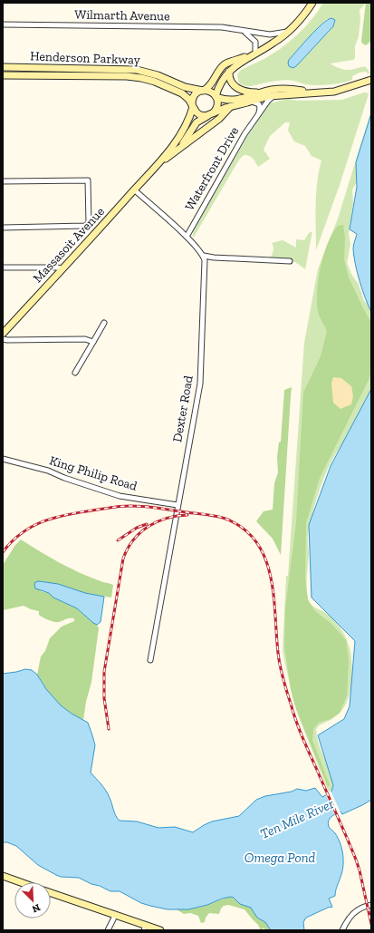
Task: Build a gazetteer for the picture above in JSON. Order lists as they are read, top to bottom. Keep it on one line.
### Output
{"streets":{"main road":["Henderson Parkway","Massasoit Avenue"],"street":["Wilmarth Avenue","Waterfront Drive","Dexter Road","King Philip Road"]},"crossings":[["Henderson Parkway","Waterfront Drive"],["Henderson Parkway","Massasoit Avenue"],["Dexter Road","King Philip Road"]],"water":["Ten Mile River","Omega Pond"],"north":"bottom right"}
